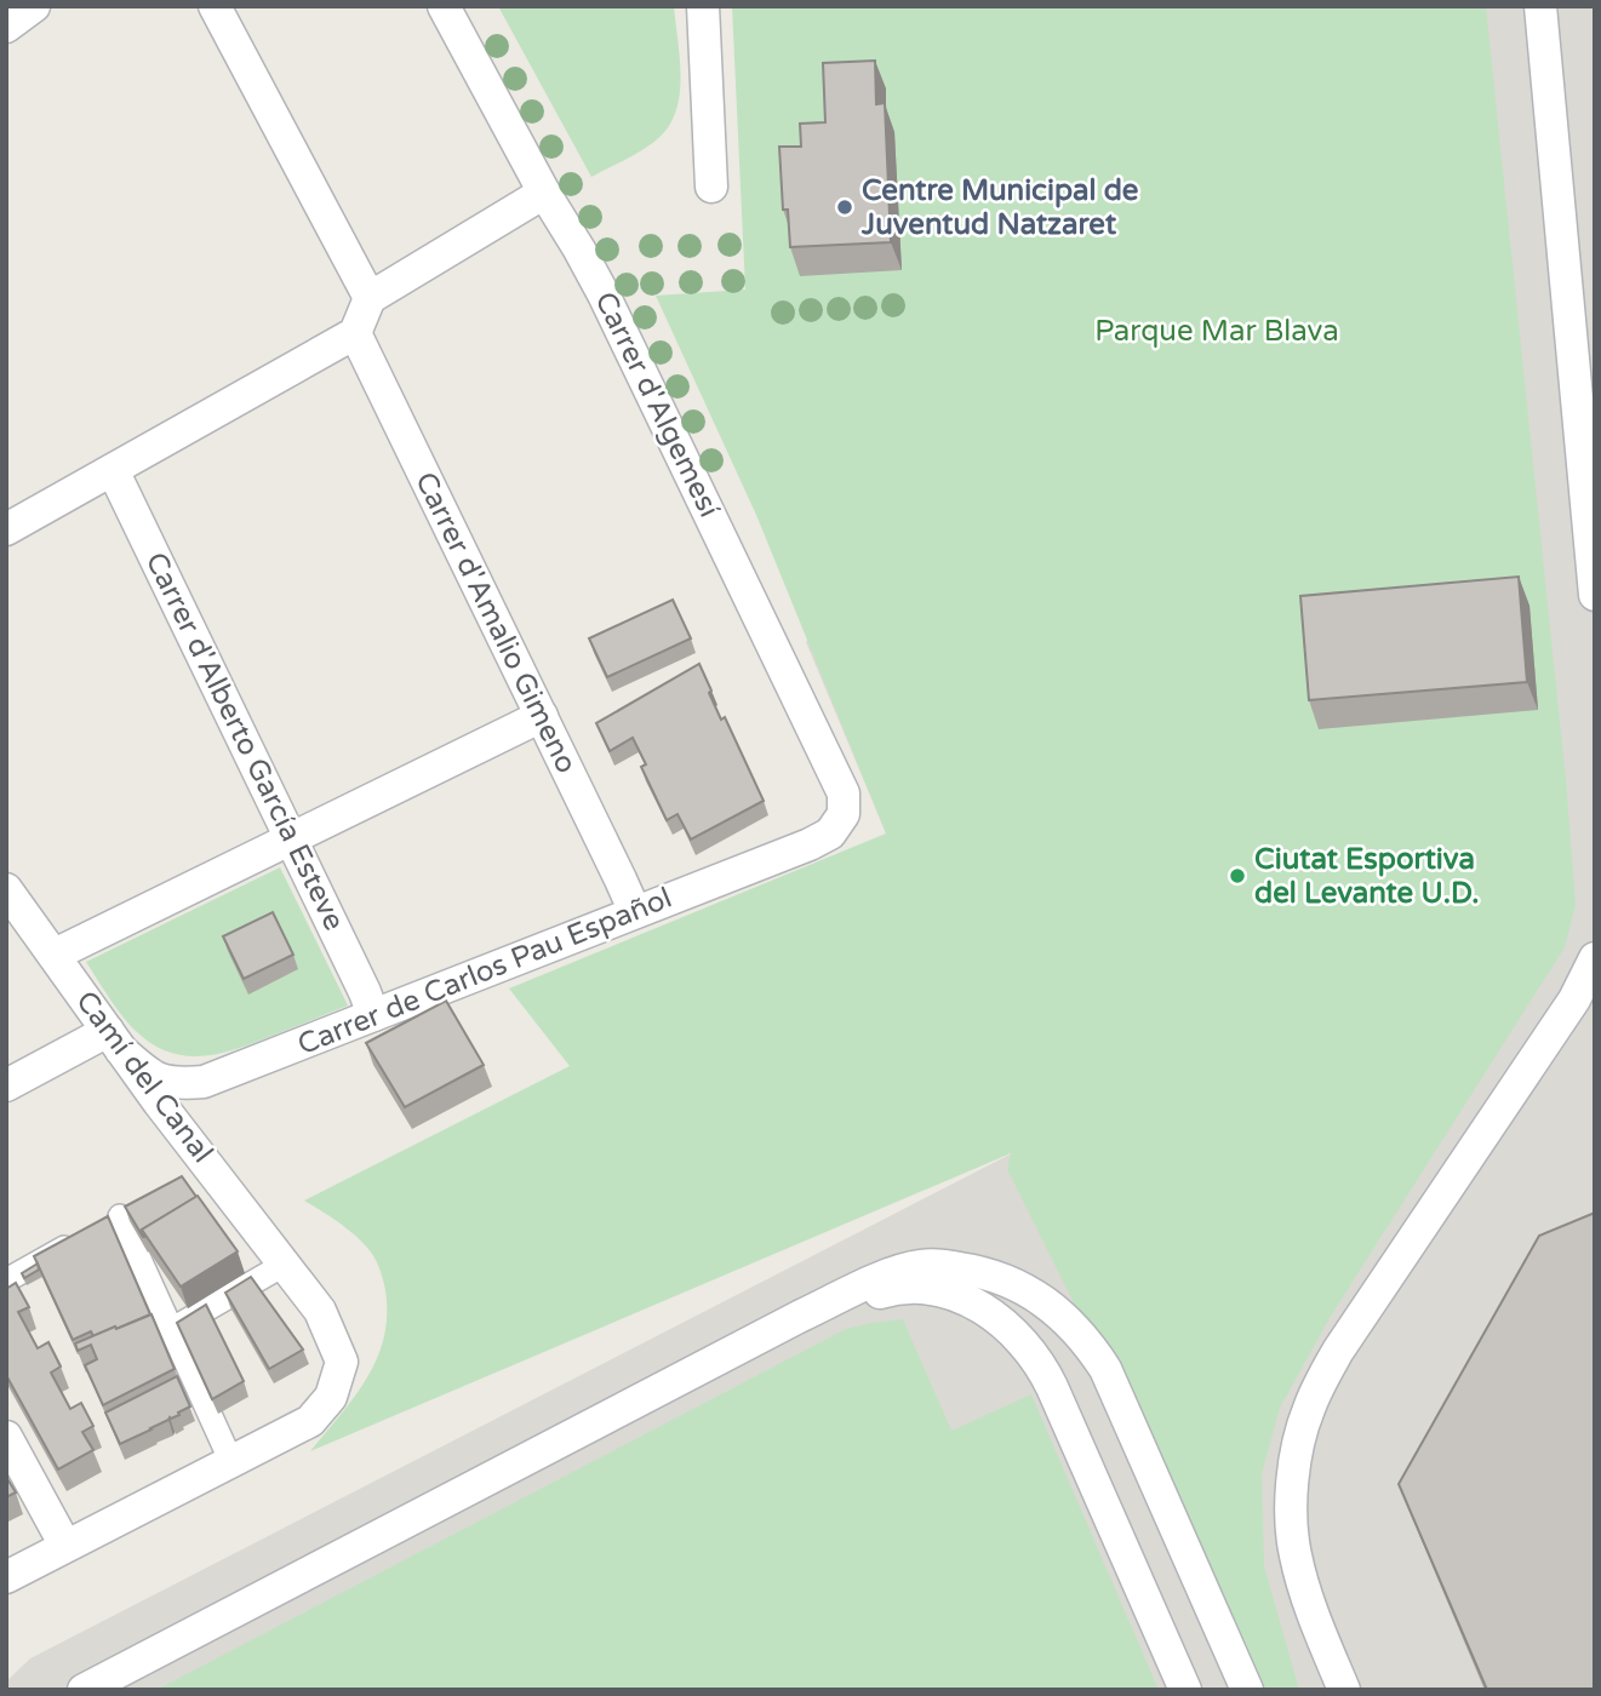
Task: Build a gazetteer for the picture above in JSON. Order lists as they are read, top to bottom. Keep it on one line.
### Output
{"streets":{"street":["Carrer d'Algemesí","Carrer d'Amalio Gimeno","Carrer d'Alberto García Esteve","Carrer de Carlos Pau Español","Camí del Canal"]},"crossings":[["Carrer d'Algemesí","Carrer de Carlos Pau Español"],["Carrer d'Amalio Gimeno","Carrer de Carlos Pau Español"],["Carrer d'Alberto García Esteve","Carrer de Carlos Pau Español"],["Carrer de Carlos Pau Español","Camí del Canal"]],"parks":["Parque Mar Blava"],"places":["Centre Municipal de Juventud Natzaret","Ciutat Esportiva del Levante U.D."]}
